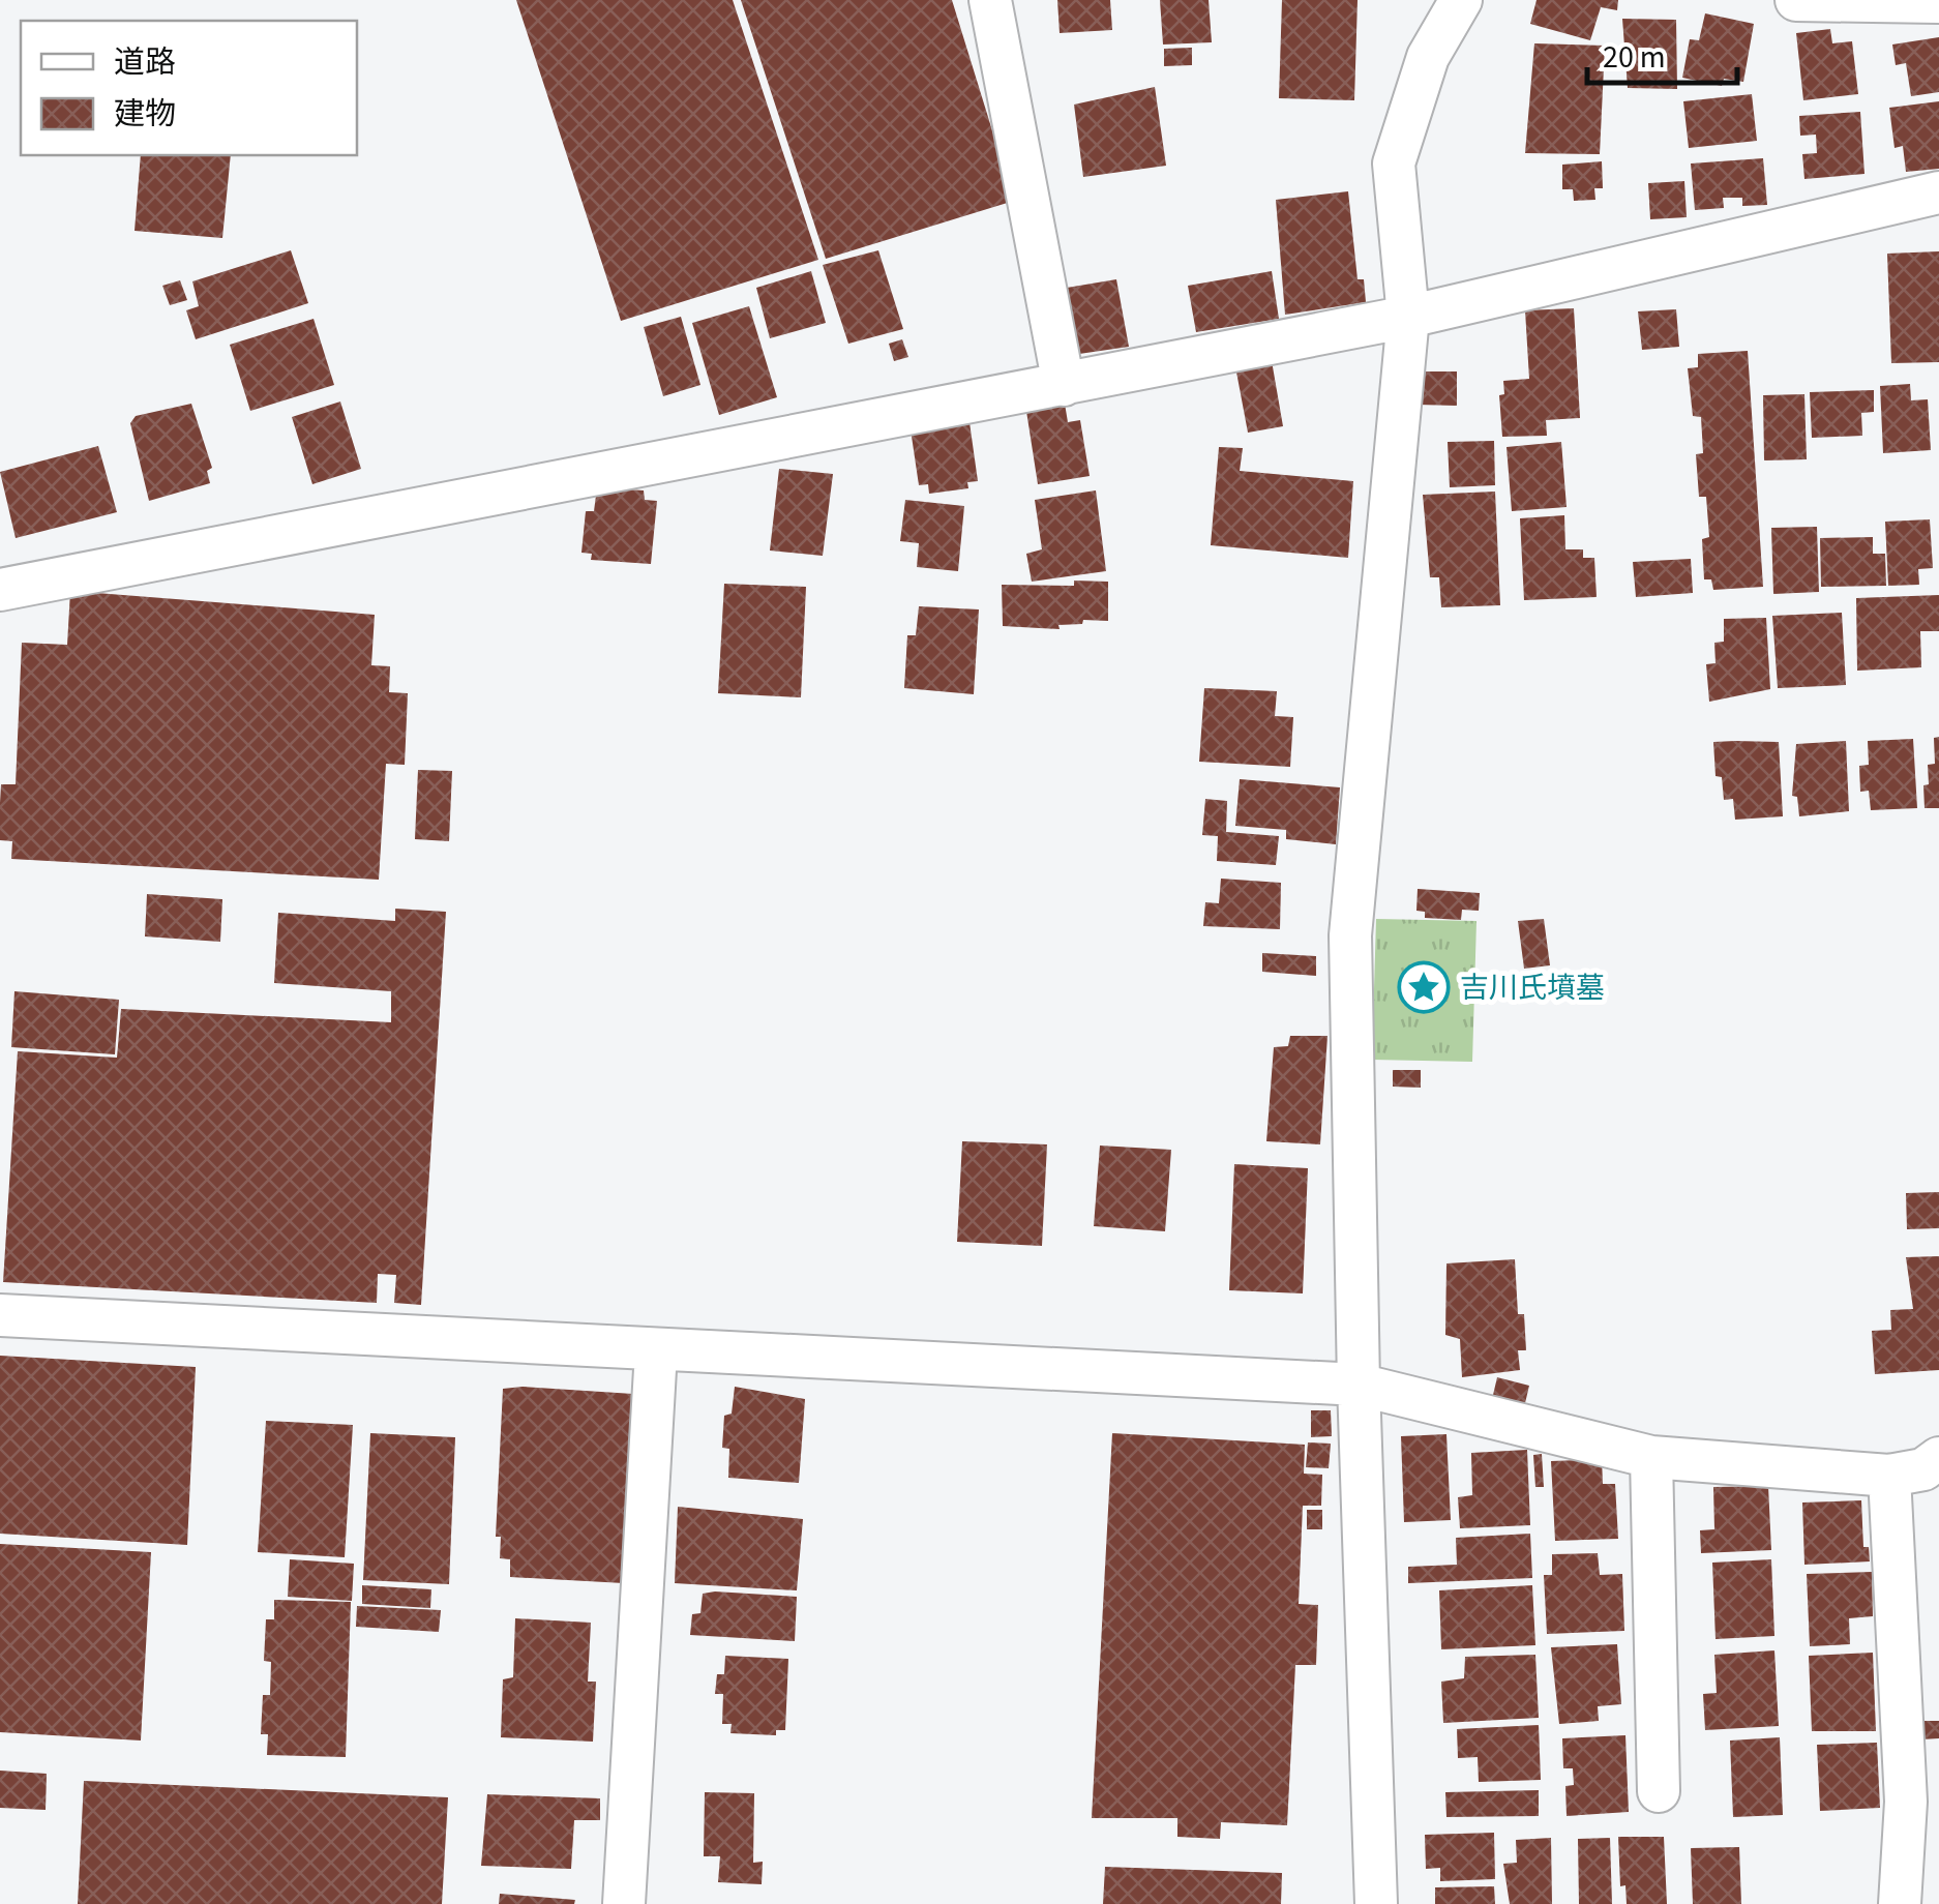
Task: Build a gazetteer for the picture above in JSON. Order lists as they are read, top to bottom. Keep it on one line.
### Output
{"places":{"place":["吉川氏墳墓"]},"legend":["道路","建物"],"scale_bar":"20 m"}
